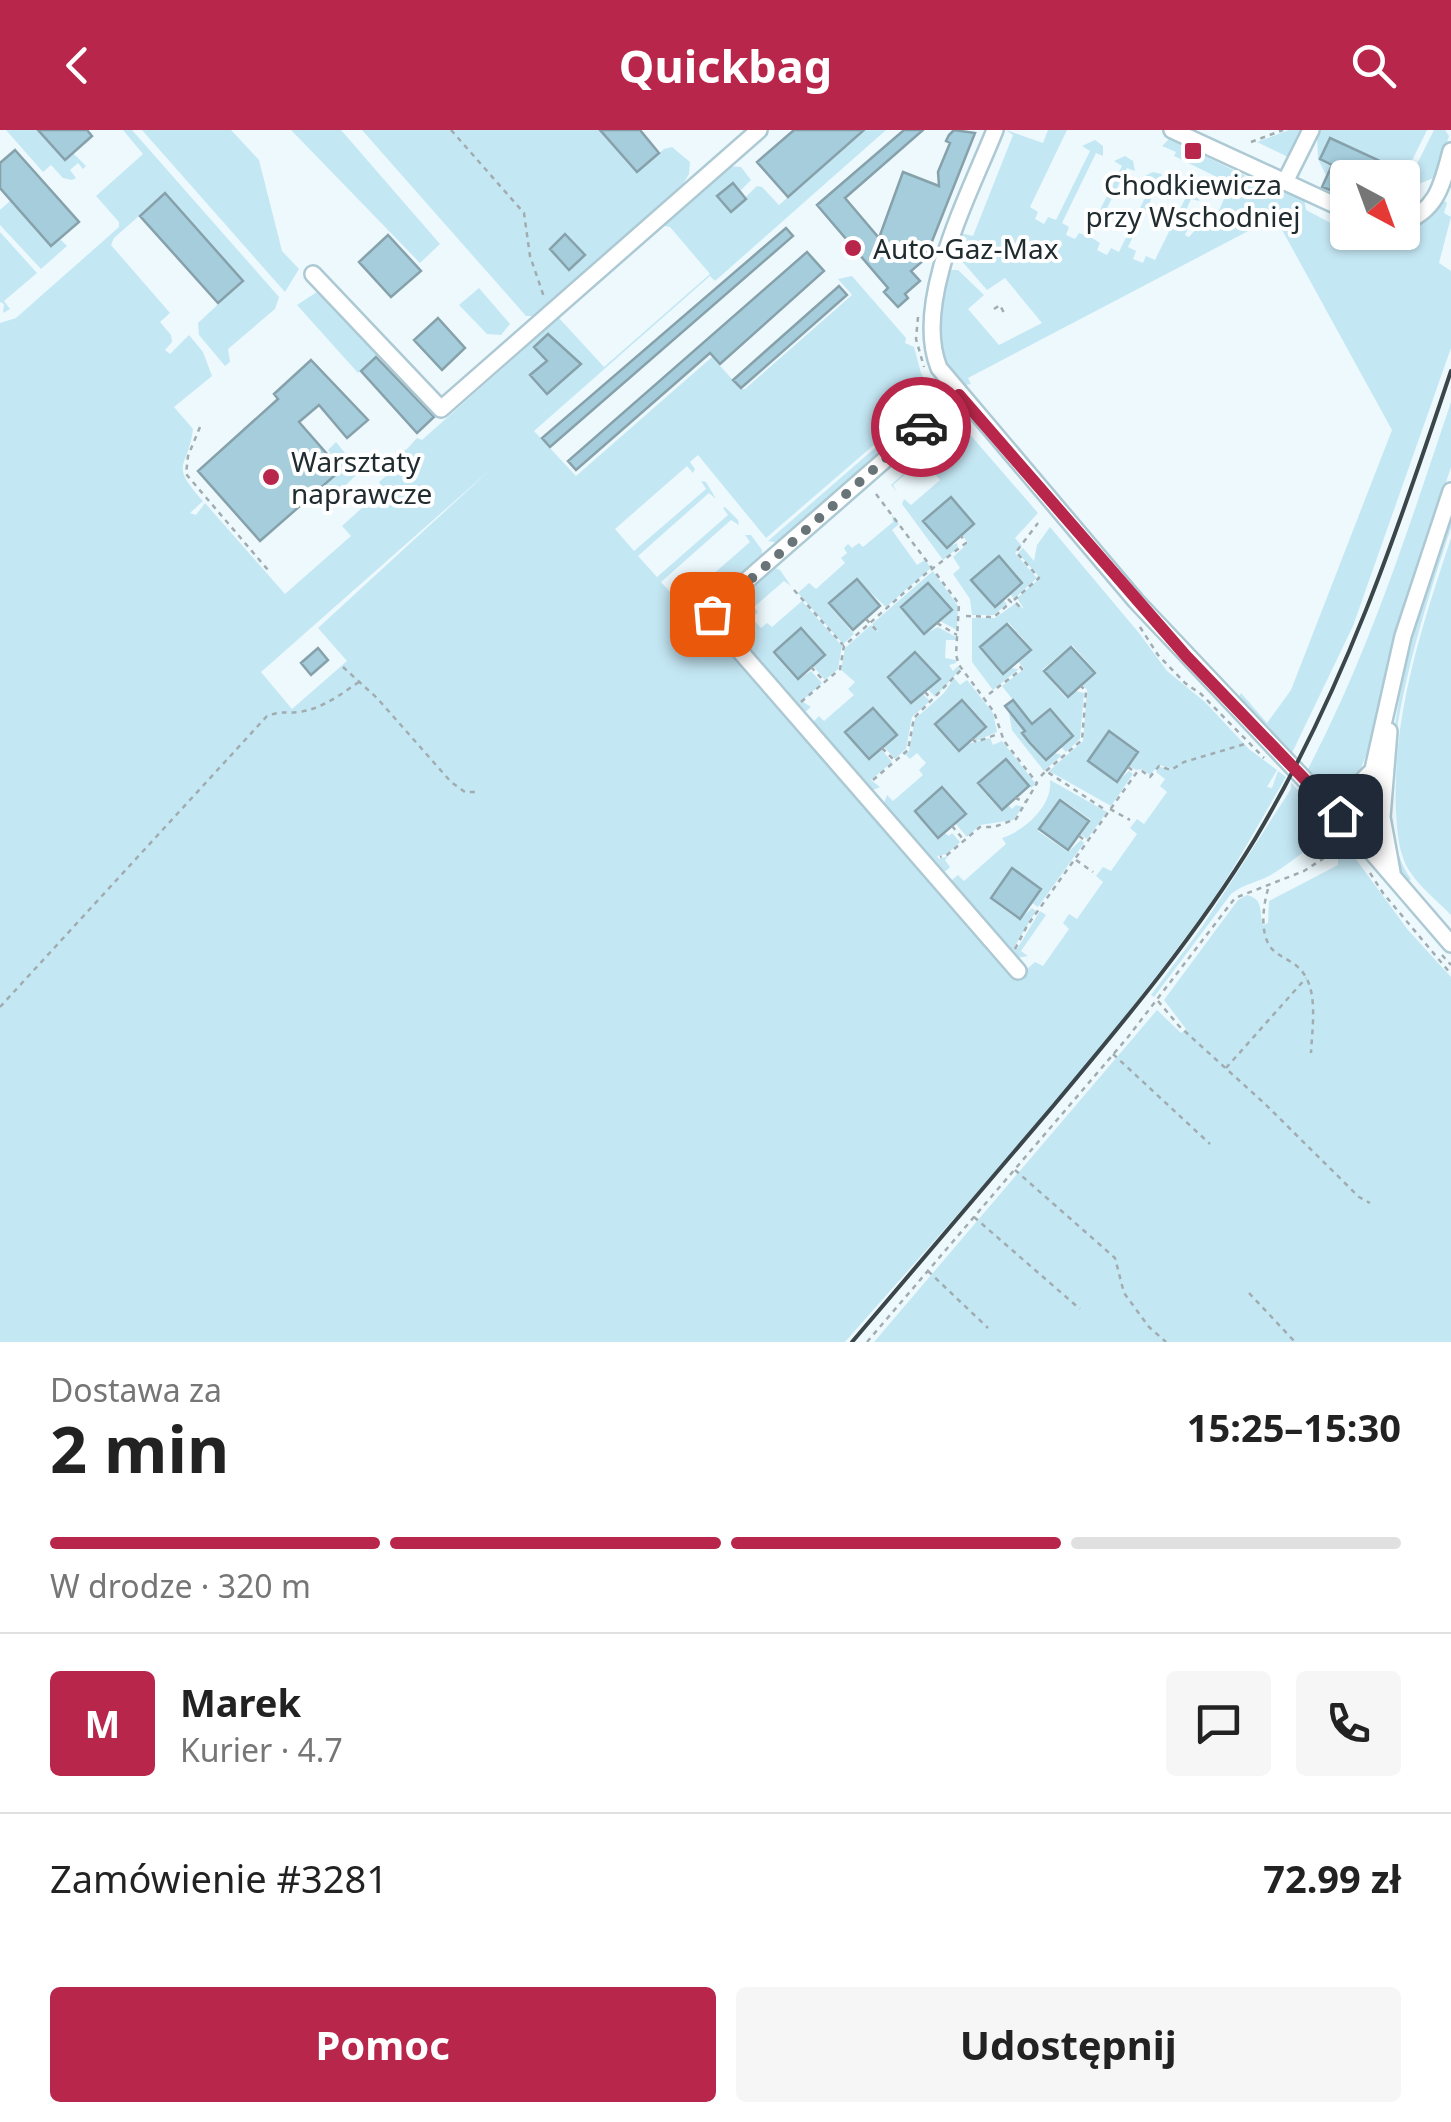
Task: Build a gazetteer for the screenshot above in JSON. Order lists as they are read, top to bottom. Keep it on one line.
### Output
{"places":{"transit":["Chodkiewicza przy Wschodniej"],"other":["Auto-Gaz-Max","Warsztaty naprawcze"]},"north":"bottom right","page":{"header":"Quickbag","heading":["2 min","Dostawa za","15:25–15:30"],"panel":["Marek","Kurier · 4.7","Zamówienie #3281","72.99 zł"],"bar":"W drodze · 320 m","round":"M","buttons":["Pomoc","Udostępnij"]}}
